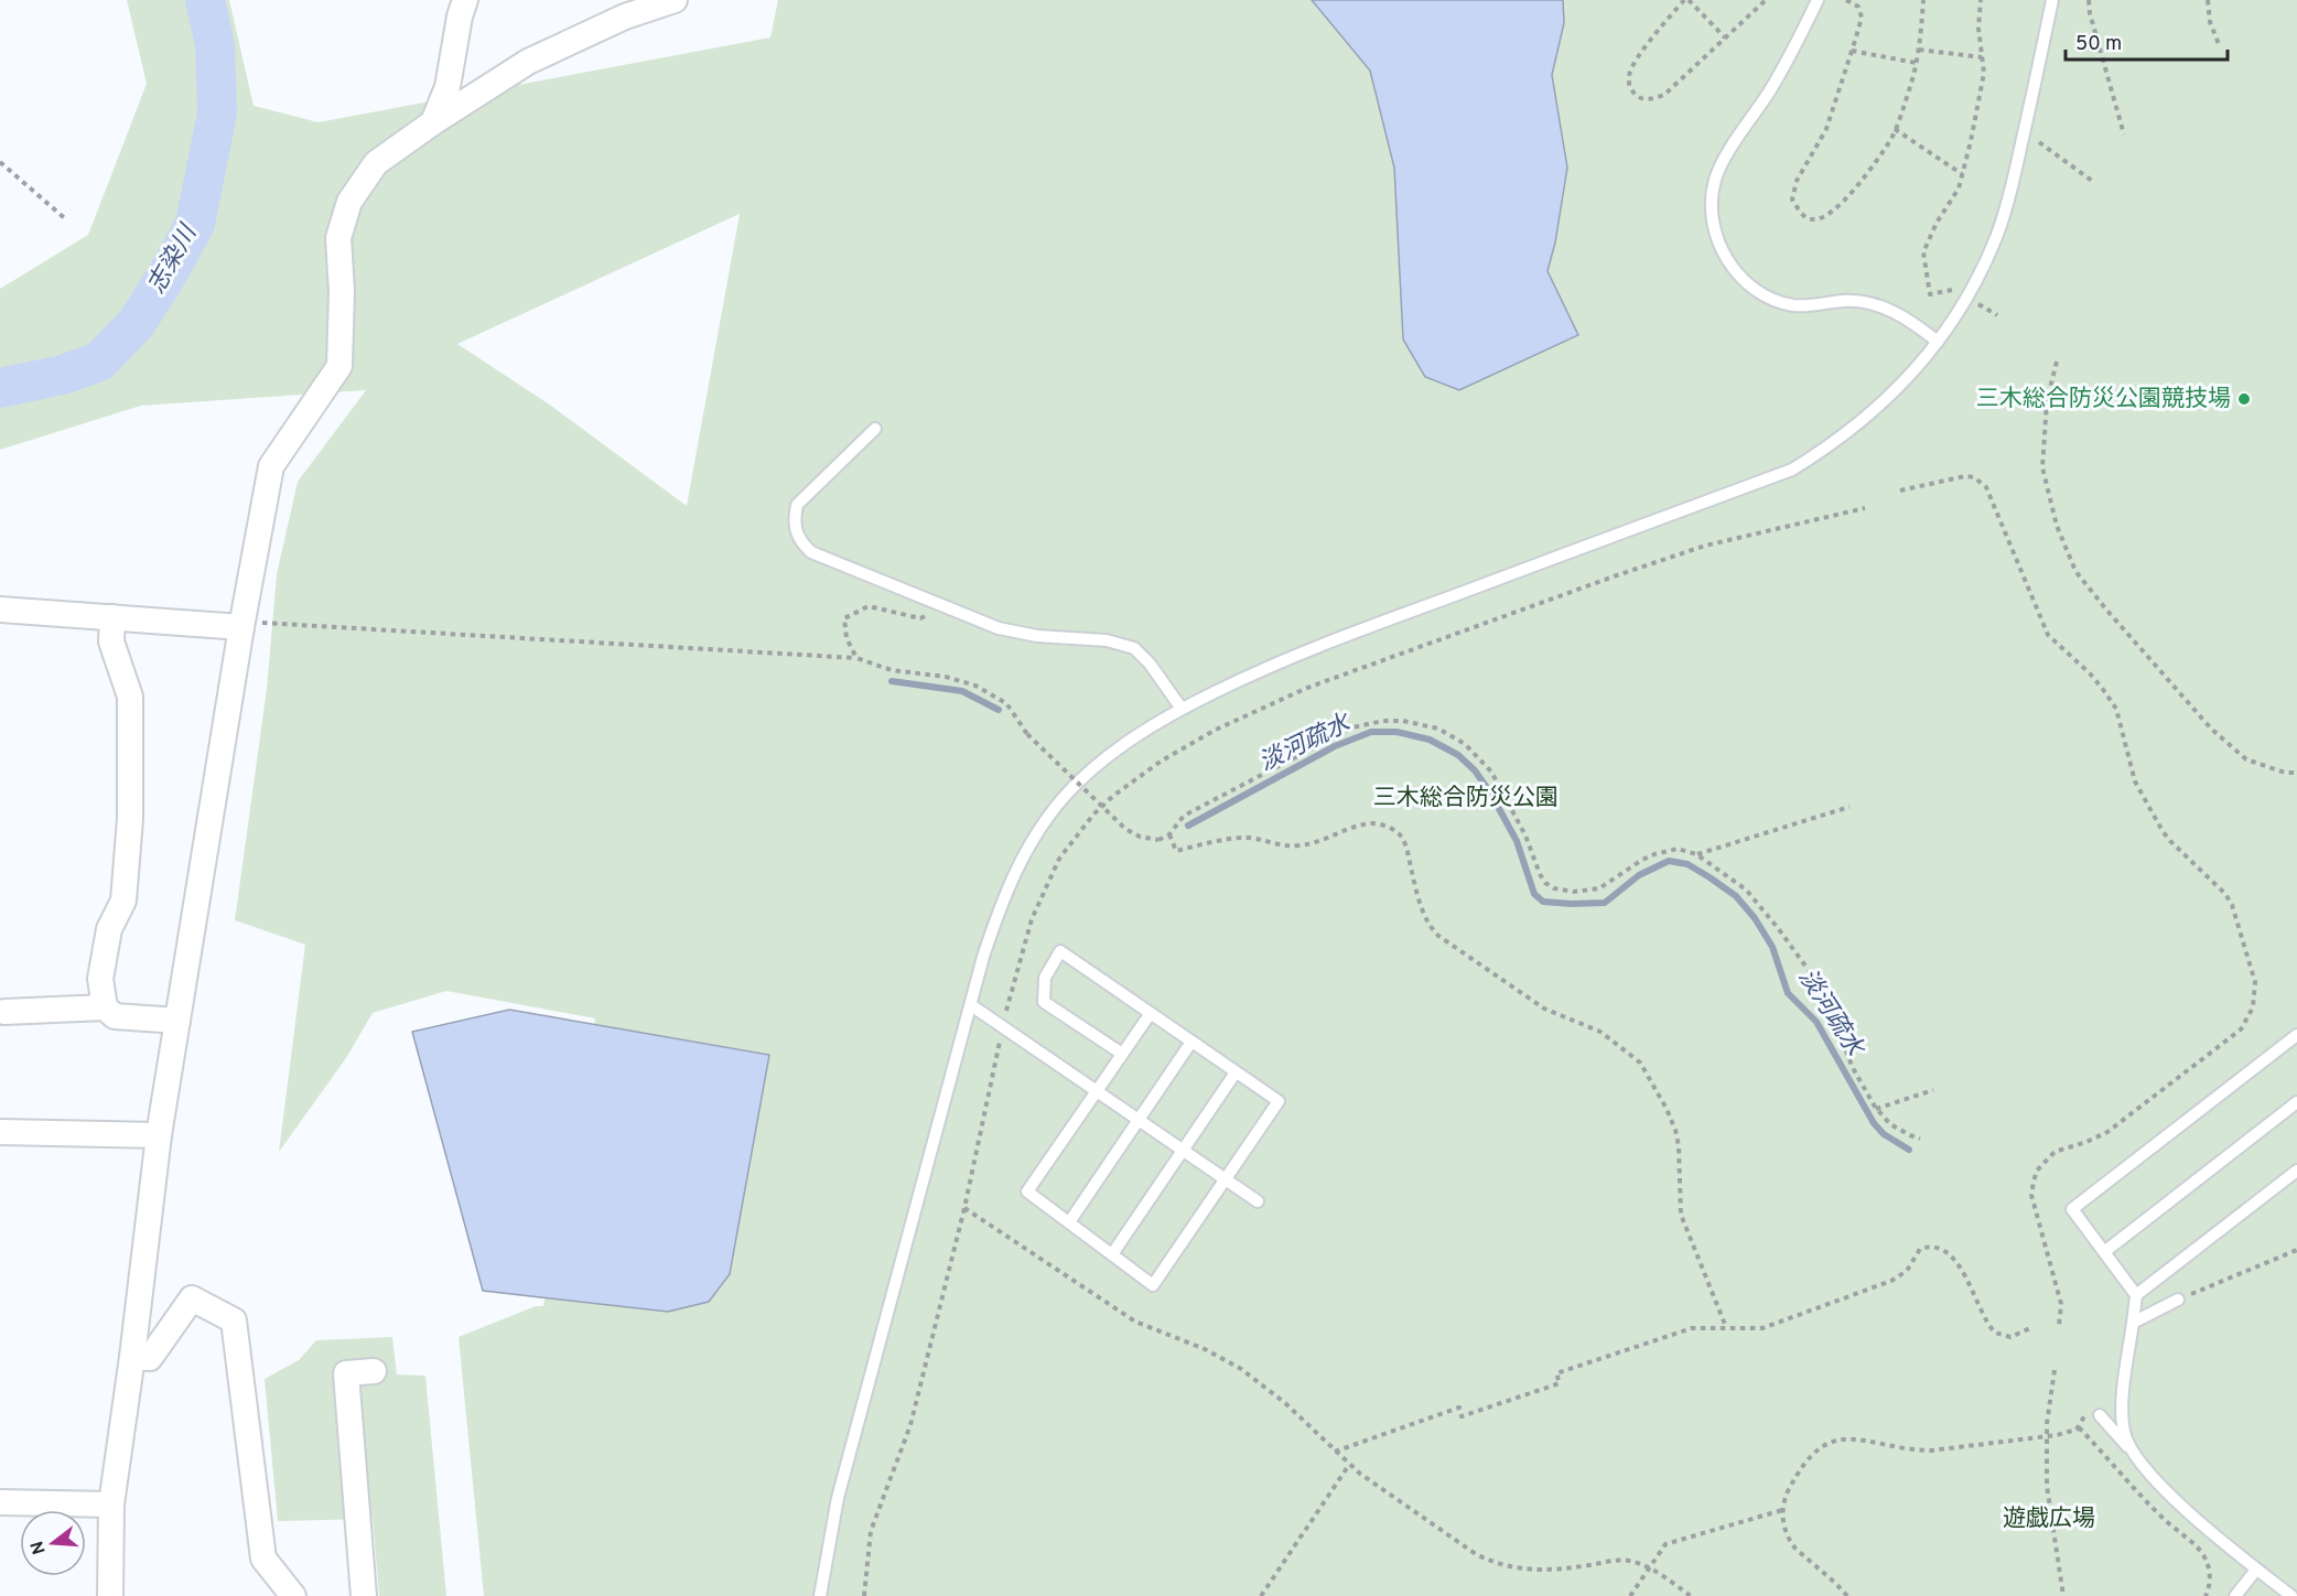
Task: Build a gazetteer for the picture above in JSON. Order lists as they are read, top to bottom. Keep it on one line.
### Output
{"water":["志染川","淡河疏水"],"parks":["三木総合防災公園","遊戯広場"],"places":["三木総合防災公園競技場"],"scale_bar":"50 m","north":"left"}
